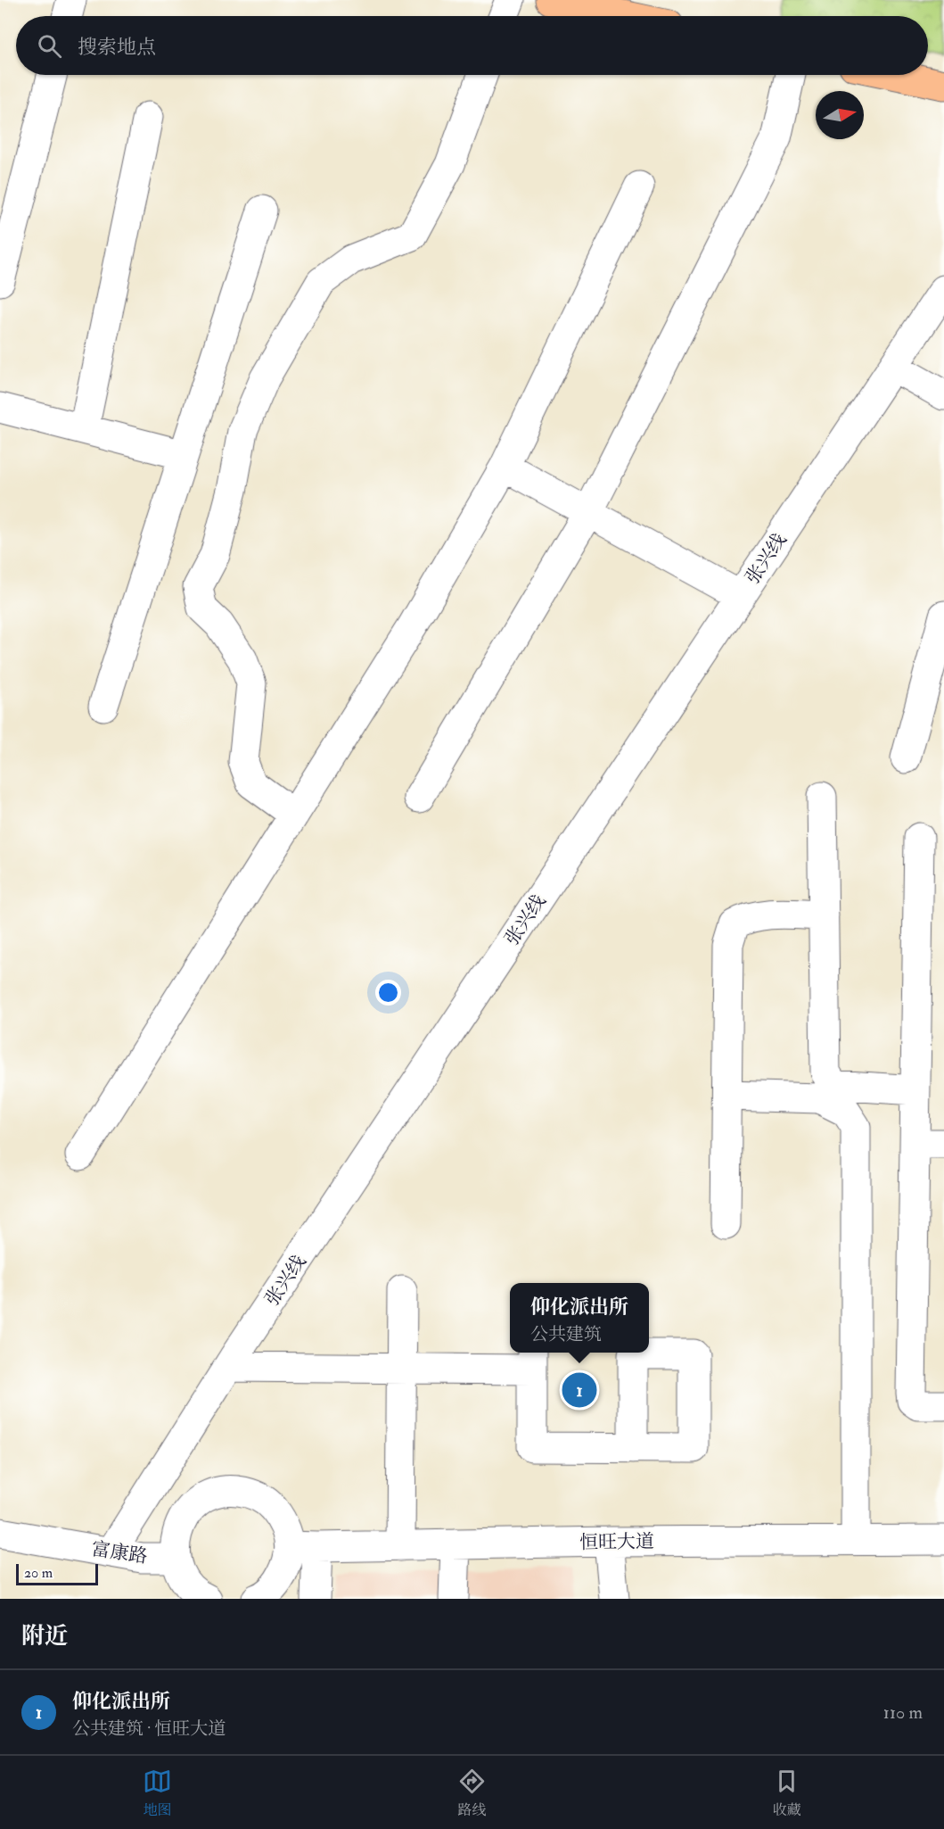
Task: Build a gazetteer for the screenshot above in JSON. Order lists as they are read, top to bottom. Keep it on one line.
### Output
{"streets":{"street":["张兴线","恒旺大道","富康路"]},"crossings":[["张兴线","富康路"]],"scale_bar":"20 m","north":"right","page":{"search":"搜索地点","popup":["仰化派出所","公共建筑"],"pins":"1","scale":"20 m","heading":"附近","list":[{"mark":"1","name":"仰化派出所","note":"公共建筑 · 恒旺大道","value":"110 m"}],"nav":["地图","路线","收藏"]}}
